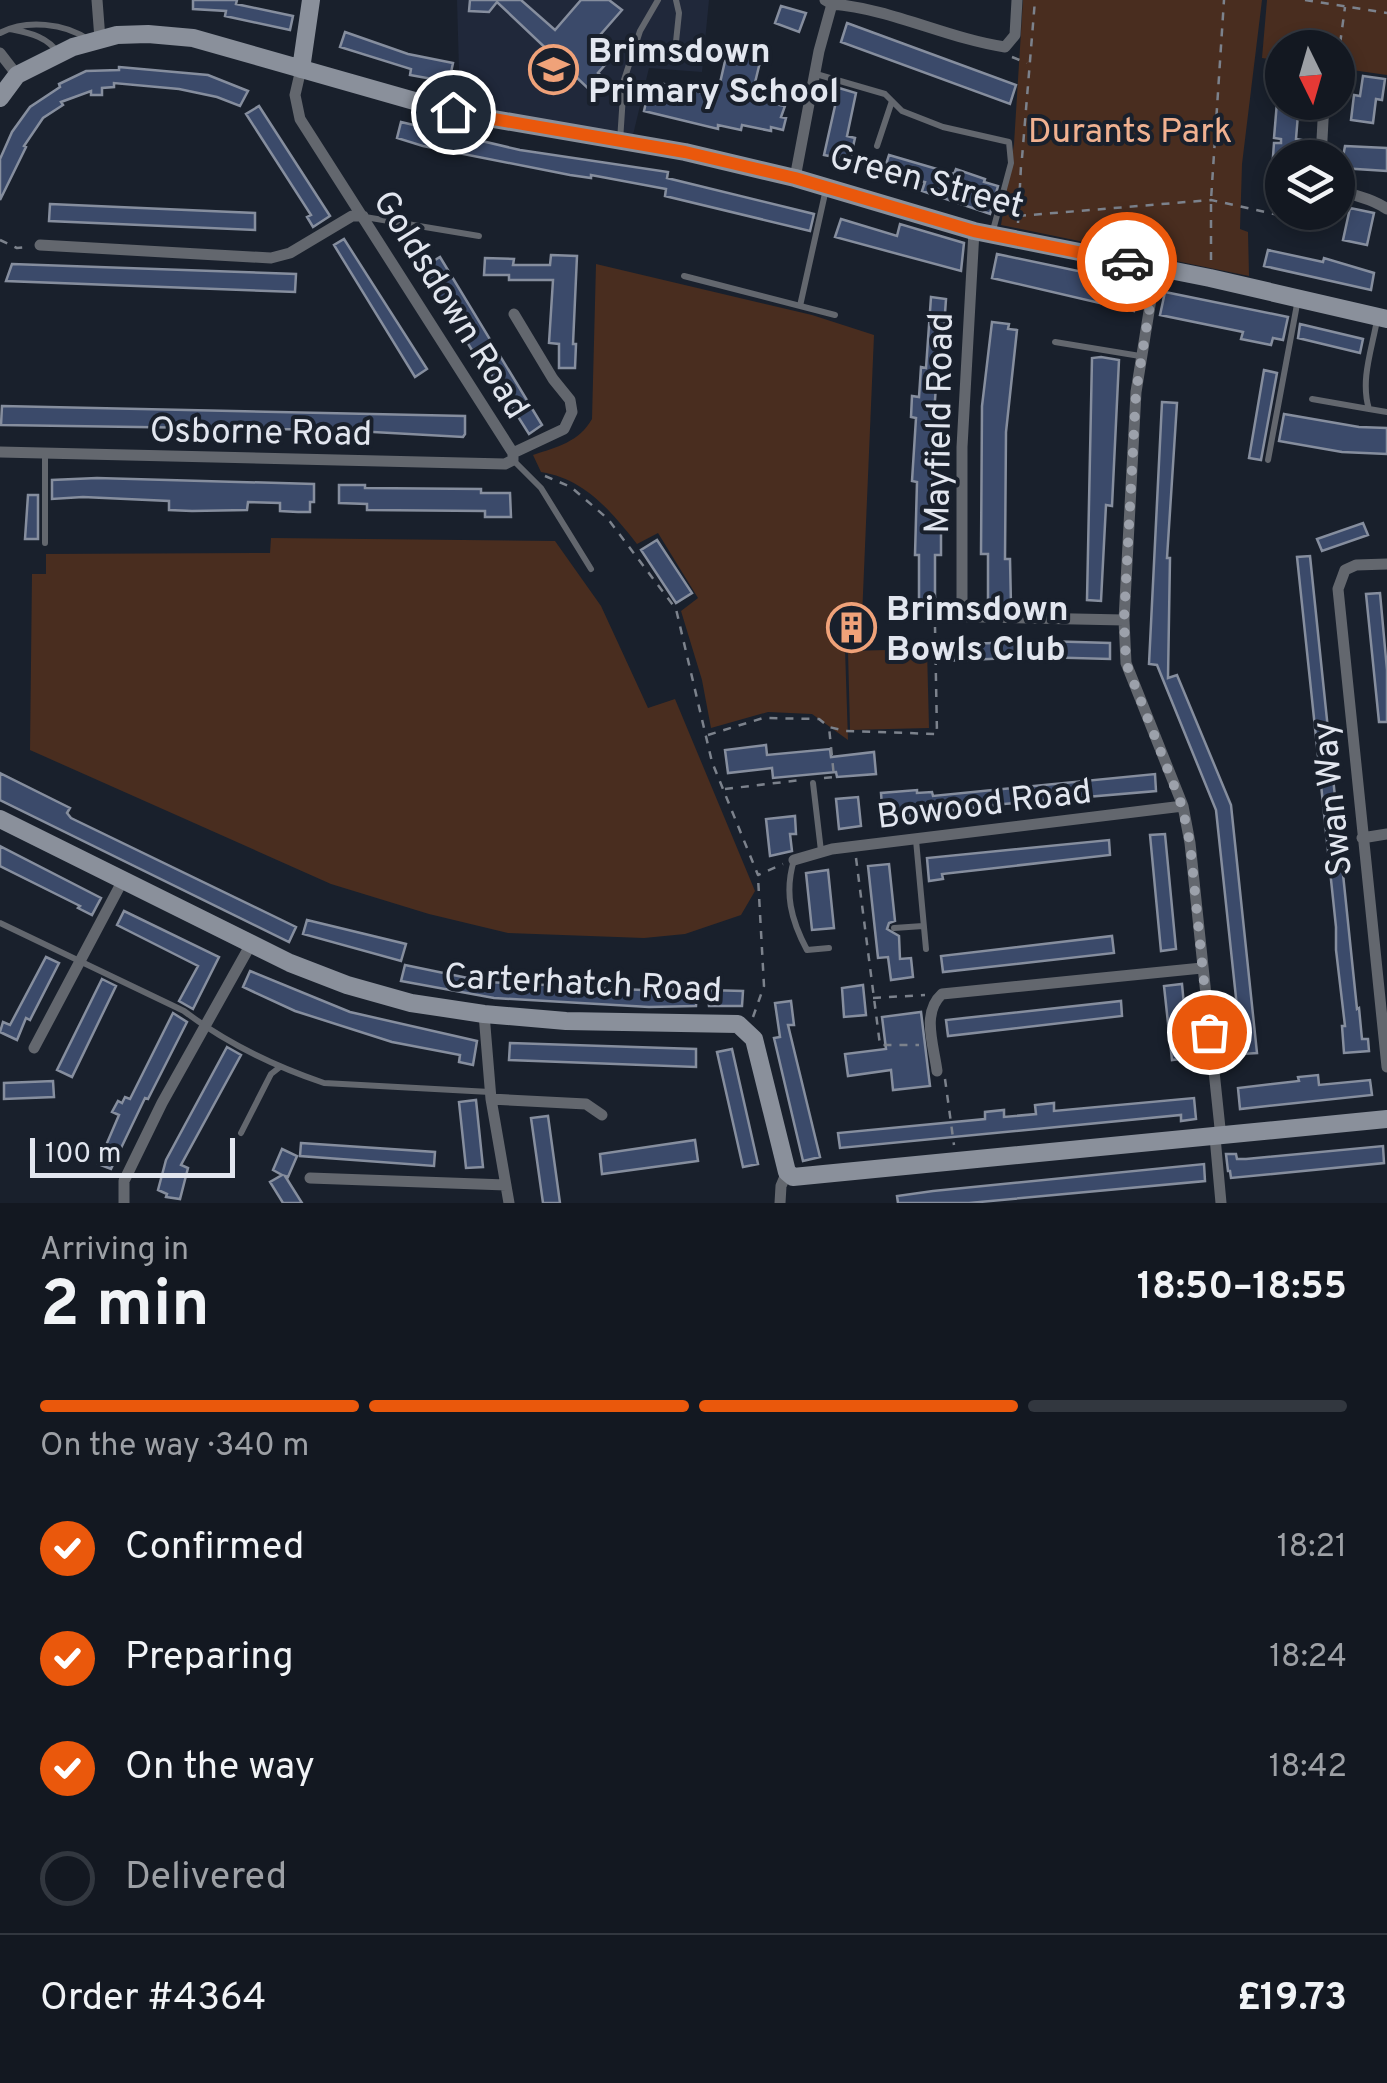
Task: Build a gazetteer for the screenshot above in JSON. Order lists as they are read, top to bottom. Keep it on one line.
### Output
{"streets":{"street":["Green Street","Goldsdown Road","Mayfield Road","Osborne Road","Swan Way","Bowood Road","Carterhatch Road"]},"crossings":[["Green Street","Goldsdown Road"],["Green Street","Mayfield Road"],["Goldsdown Road","Osborne Road"]],"parks":["Durants Park"],"places":{"school or university":["Brimsdown Primary School"],"building":["Brimsdown Bowls Club"]},"scale_bar":"100 m","north":"bottom","page":{"scale":"100 m","heading":["2 min","Arriving in","18:50–18:55"],"panel":["Order #4364","£19.73"],"bar":"On the way · 340 m","list":[["Confirmed","18:21"],["Preparing","18:24"],["On the way","18:42"],"Delivered"]}}
